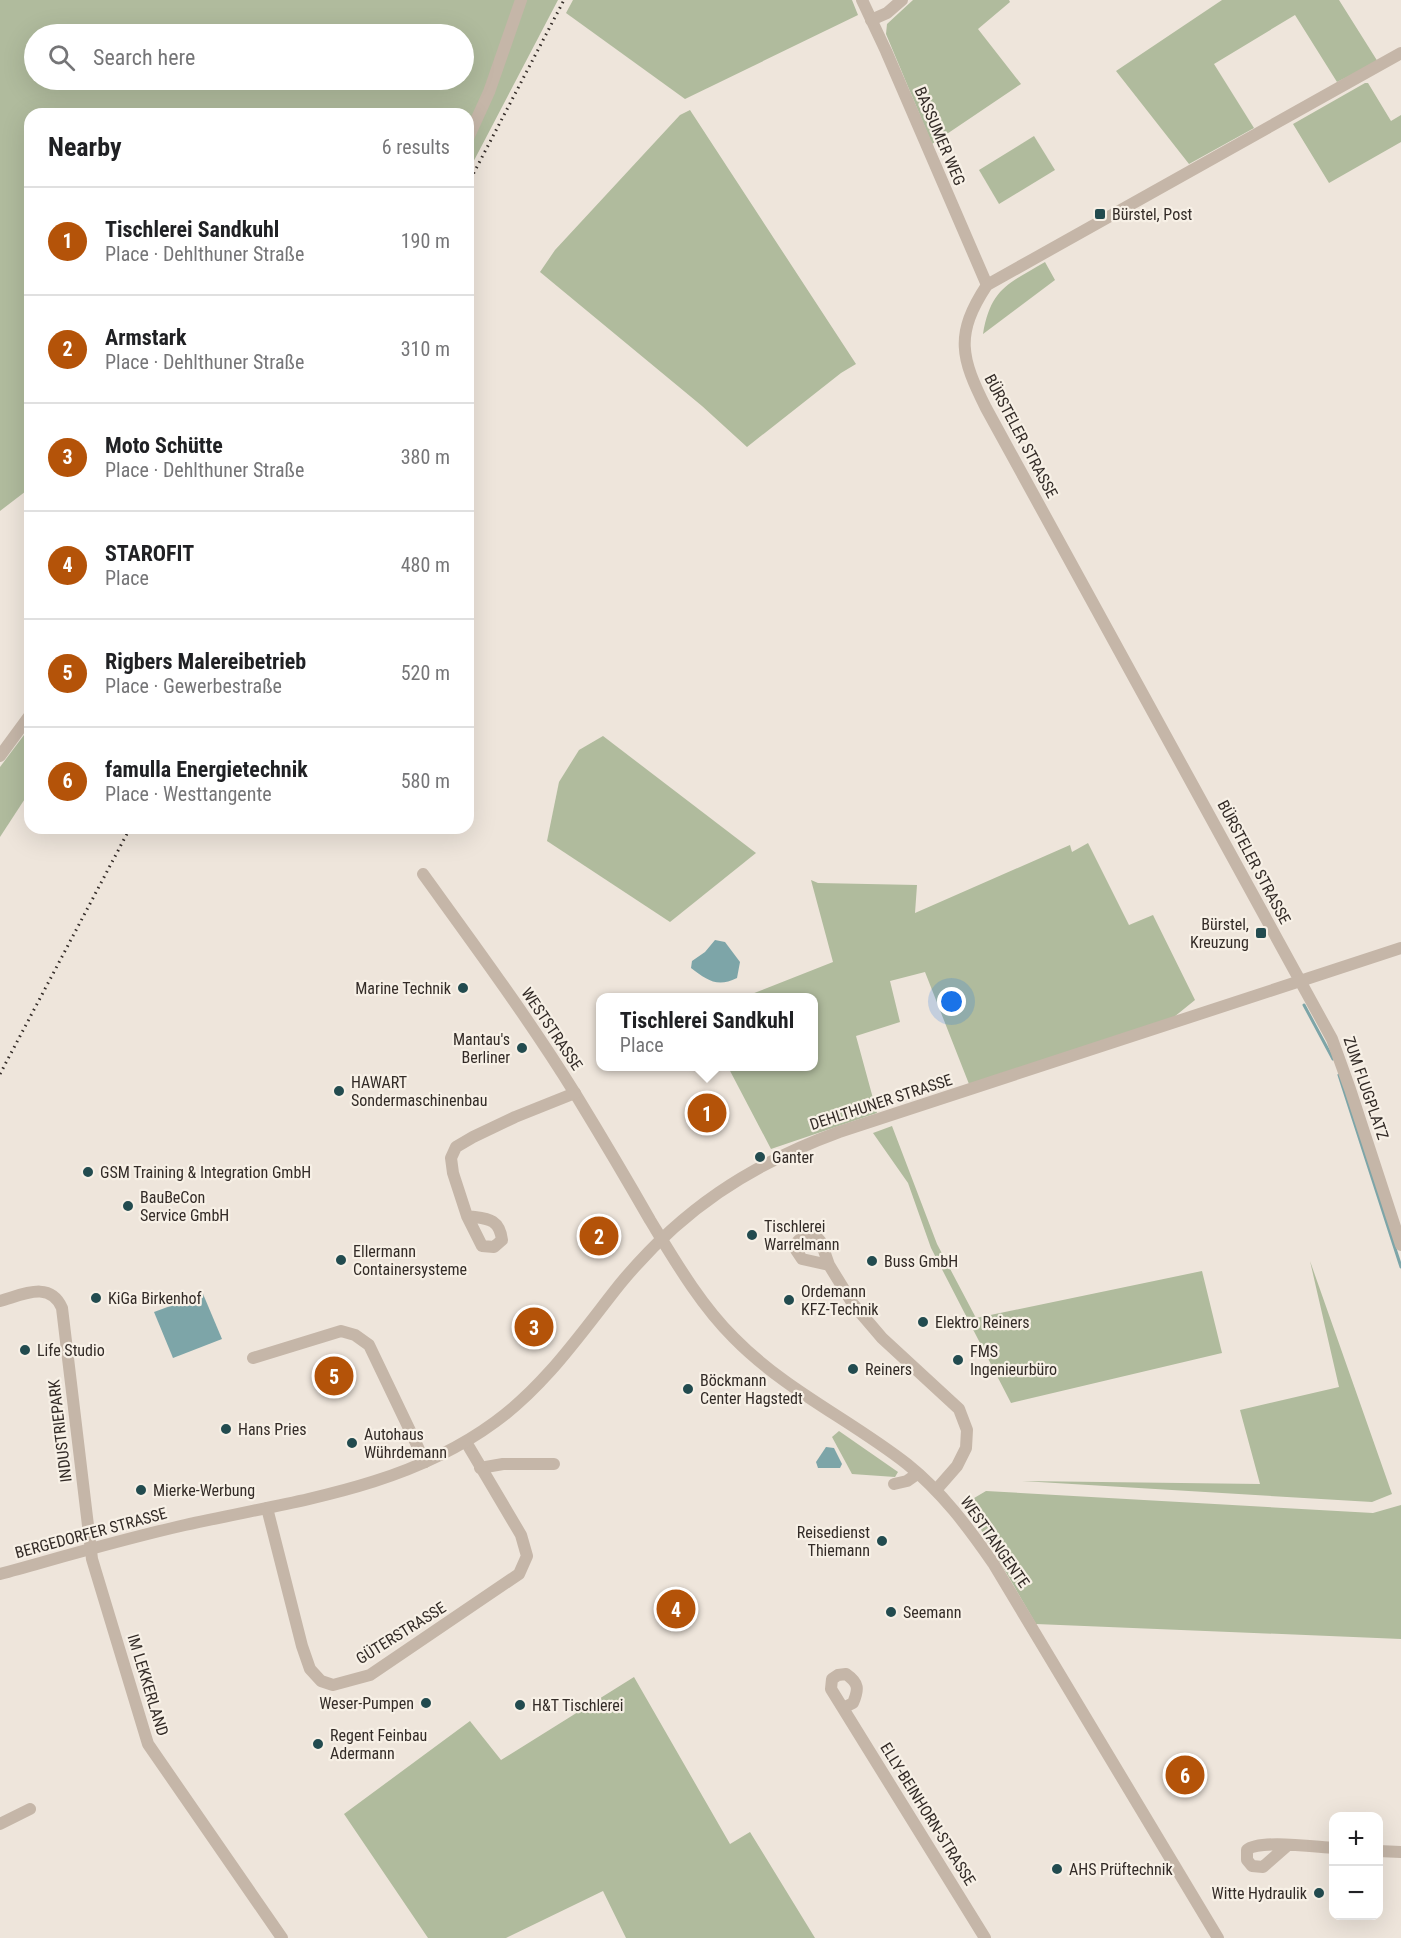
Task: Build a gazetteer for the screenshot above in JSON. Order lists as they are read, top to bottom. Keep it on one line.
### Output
{"streets":{"street":["BASSUMER WEG","BÜRSTELER STRASSE","WESTSTRASSE","ZUM FLUGPLATZ","DEHLTHUNER STRASSE","INDUSTRIEPARK","BERGEDORFER STRASSE","WESTTANGENTE","GÜTERSTRASSE","IM LEKKERLAND","ELLY-BEINHORN-STRASSE"]},"crossings":[["BASSUMER WEG","BÜRSTELER STRASSE"],["BÜRSTELER STRASSE","ZUM FLUGPLATZ"],["BÜRSTELER STRASSE","DEHLTHUNER STRASSE"],["WESTSTRASSE","DEHLTHUNER STRASSE"],["WESTSTRASSE","WESTTANGENTE"],["ZUM FLUGPLATZ","DEHLTHUNER STRASSE"],["DEHLTHUNER STRASSE","BERGEDORFER STRASSE"],["DEHLTHUNER STRASSE","WESTTANGENTE"],["DEHLTHUNER STRASSE","GÜTERSTRASSE"],["INDUSTRIEPARK","BERGEDORFER STRASSE"],["INDUSTRIEPARK","IM LEKKERLAND"],["BERGEDORFER STRASSE","GÜTERSTRASSE"],["BERGEDORFER STRASSE","IM LEKKERLAND"]],"places":{"transit":["Bürstel, Post","Bürstel, Kreuzung"],"other":["Marine Technik","Mantau's Berliner","HAWART Sondermaschinenbau","Ganter","GSM Training & Integration GmbH","BauBeCon Service GmbH","Tischlerei Warrelmann","Ellermann Containersysteme","Buss GmbH","KiGa Birkenhof","Ordemann KFZ-Technik","Elektro Reiners","Life Studio","FMS Ingenieurbüro","Reiners","Böckmann Center Hagstedt","Hans Pries","Autohaus Wührdemann","Mierke-Werbung","Reisedienst Thiemann","Seemann","Weser-Pumpen","H&T Tischlerei","Regent Feinbau Adermann","AHS Prüftechnik","Witte Hydraulik"]},"page":{"search":"Search here","heading":["Nearby","6 results"],"list":[{"mark":"1","name":"Tischlerei Sandkuhl","note":"Place · Dehlthuner Straße","value":"190 m"},{"mark":"2","name":"Armstark","note":"Place · Dehlthuner Straße","value":"310 m"},{"mark":"3","name":"Moto Schütte","note":"Place · Dehlthuner Straße","value":"380 m"},{"mark":"4","name":"STAROFIT","note":"Place","value":"480 m"},{"mark":"5","name":"Rigbers Malereibetrieb","note":"Place · Gewerbestraße","value":"520 m"},{"mark":"6","name":"famulla Energietechnik","note":"Place · Westtangente","value":"580 m"}],"popup":["Tischlerei Sandkuhl","Place"],"pins":["1","2","3","5","4","6"],"map_buttons":["+","−"]}}
